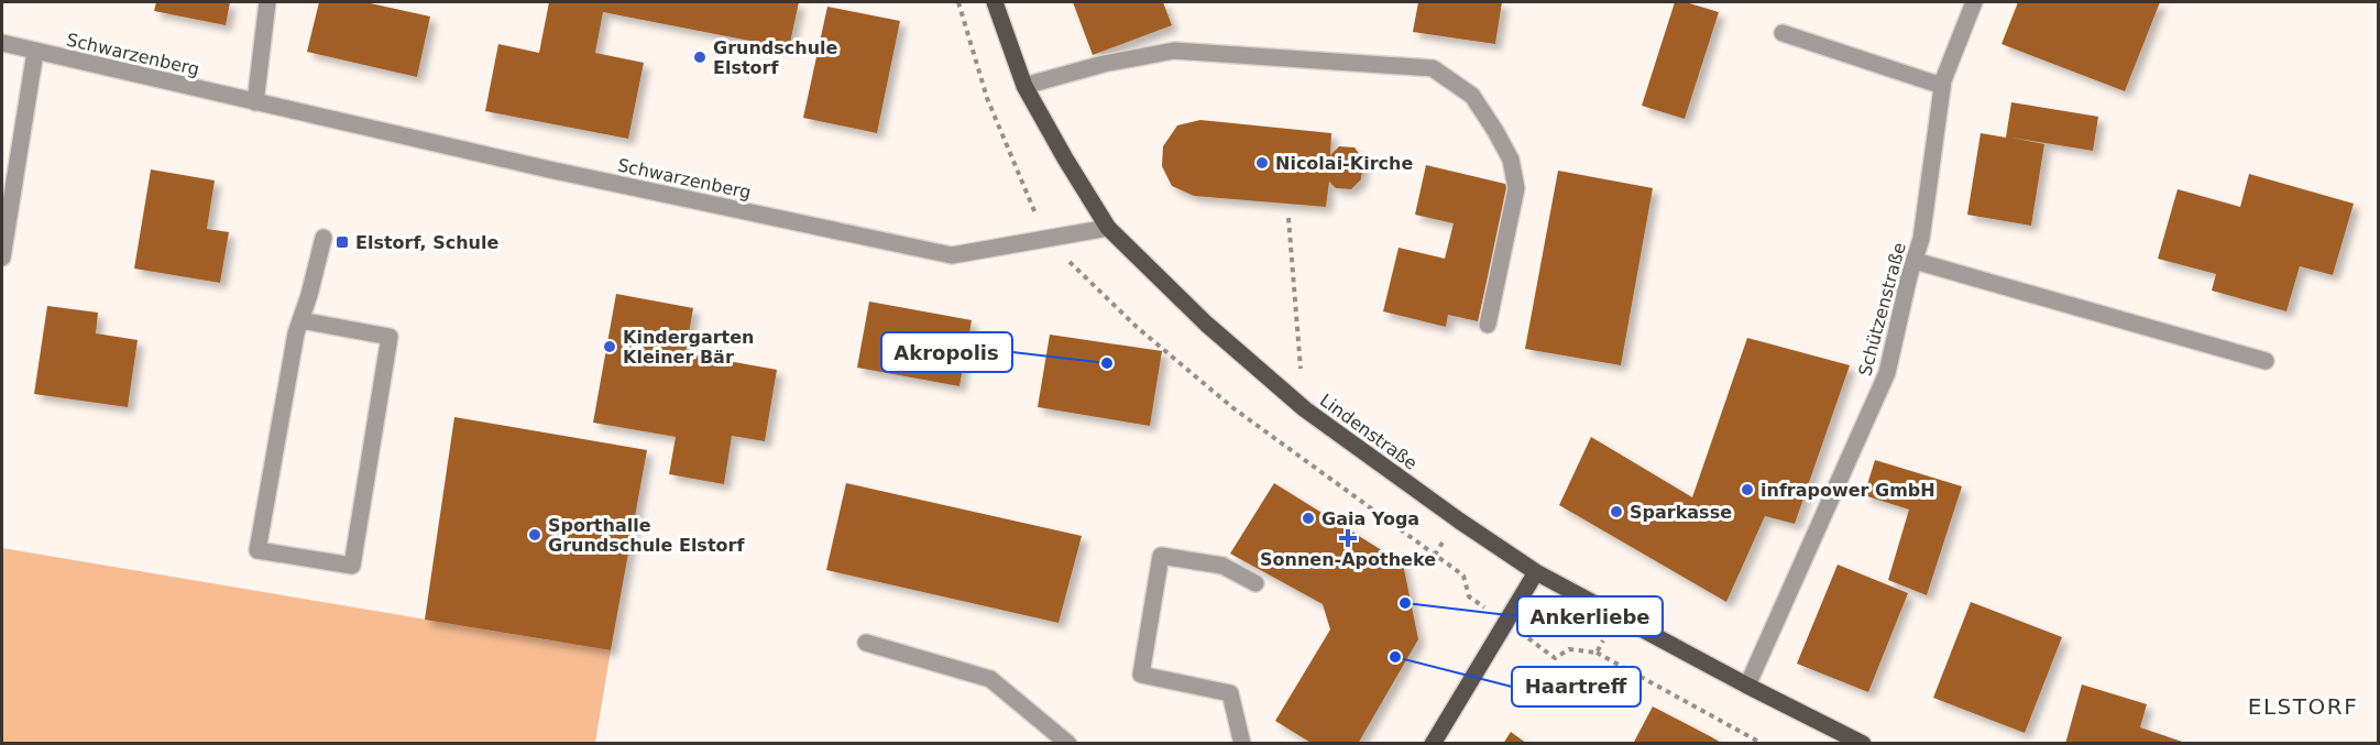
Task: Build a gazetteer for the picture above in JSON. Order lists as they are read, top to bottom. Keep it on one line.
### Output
{"streets":{"main road":["Lindenstraße"],"street":["Schwarzenberg","Schützenstraße"]},"crossings":[["Schwarzenberg","Lindenstraße"],["Schützenstraße","Lindenstraße"]],"districts":["ELSTORF"],"places":{"other":["Grundschule Elstorf","Nicolai-Kirche","Kindergarten Kleiner Bär","Akropolis","infrapower GmbH","Sparkasse","Gaia Yoga","Sporthalle Grundschule Elstorf","Ankerliebe","Haartreff"],"transit":["Elstorf, Schule"],"health":["Sonnen-Apotheke"]}}
